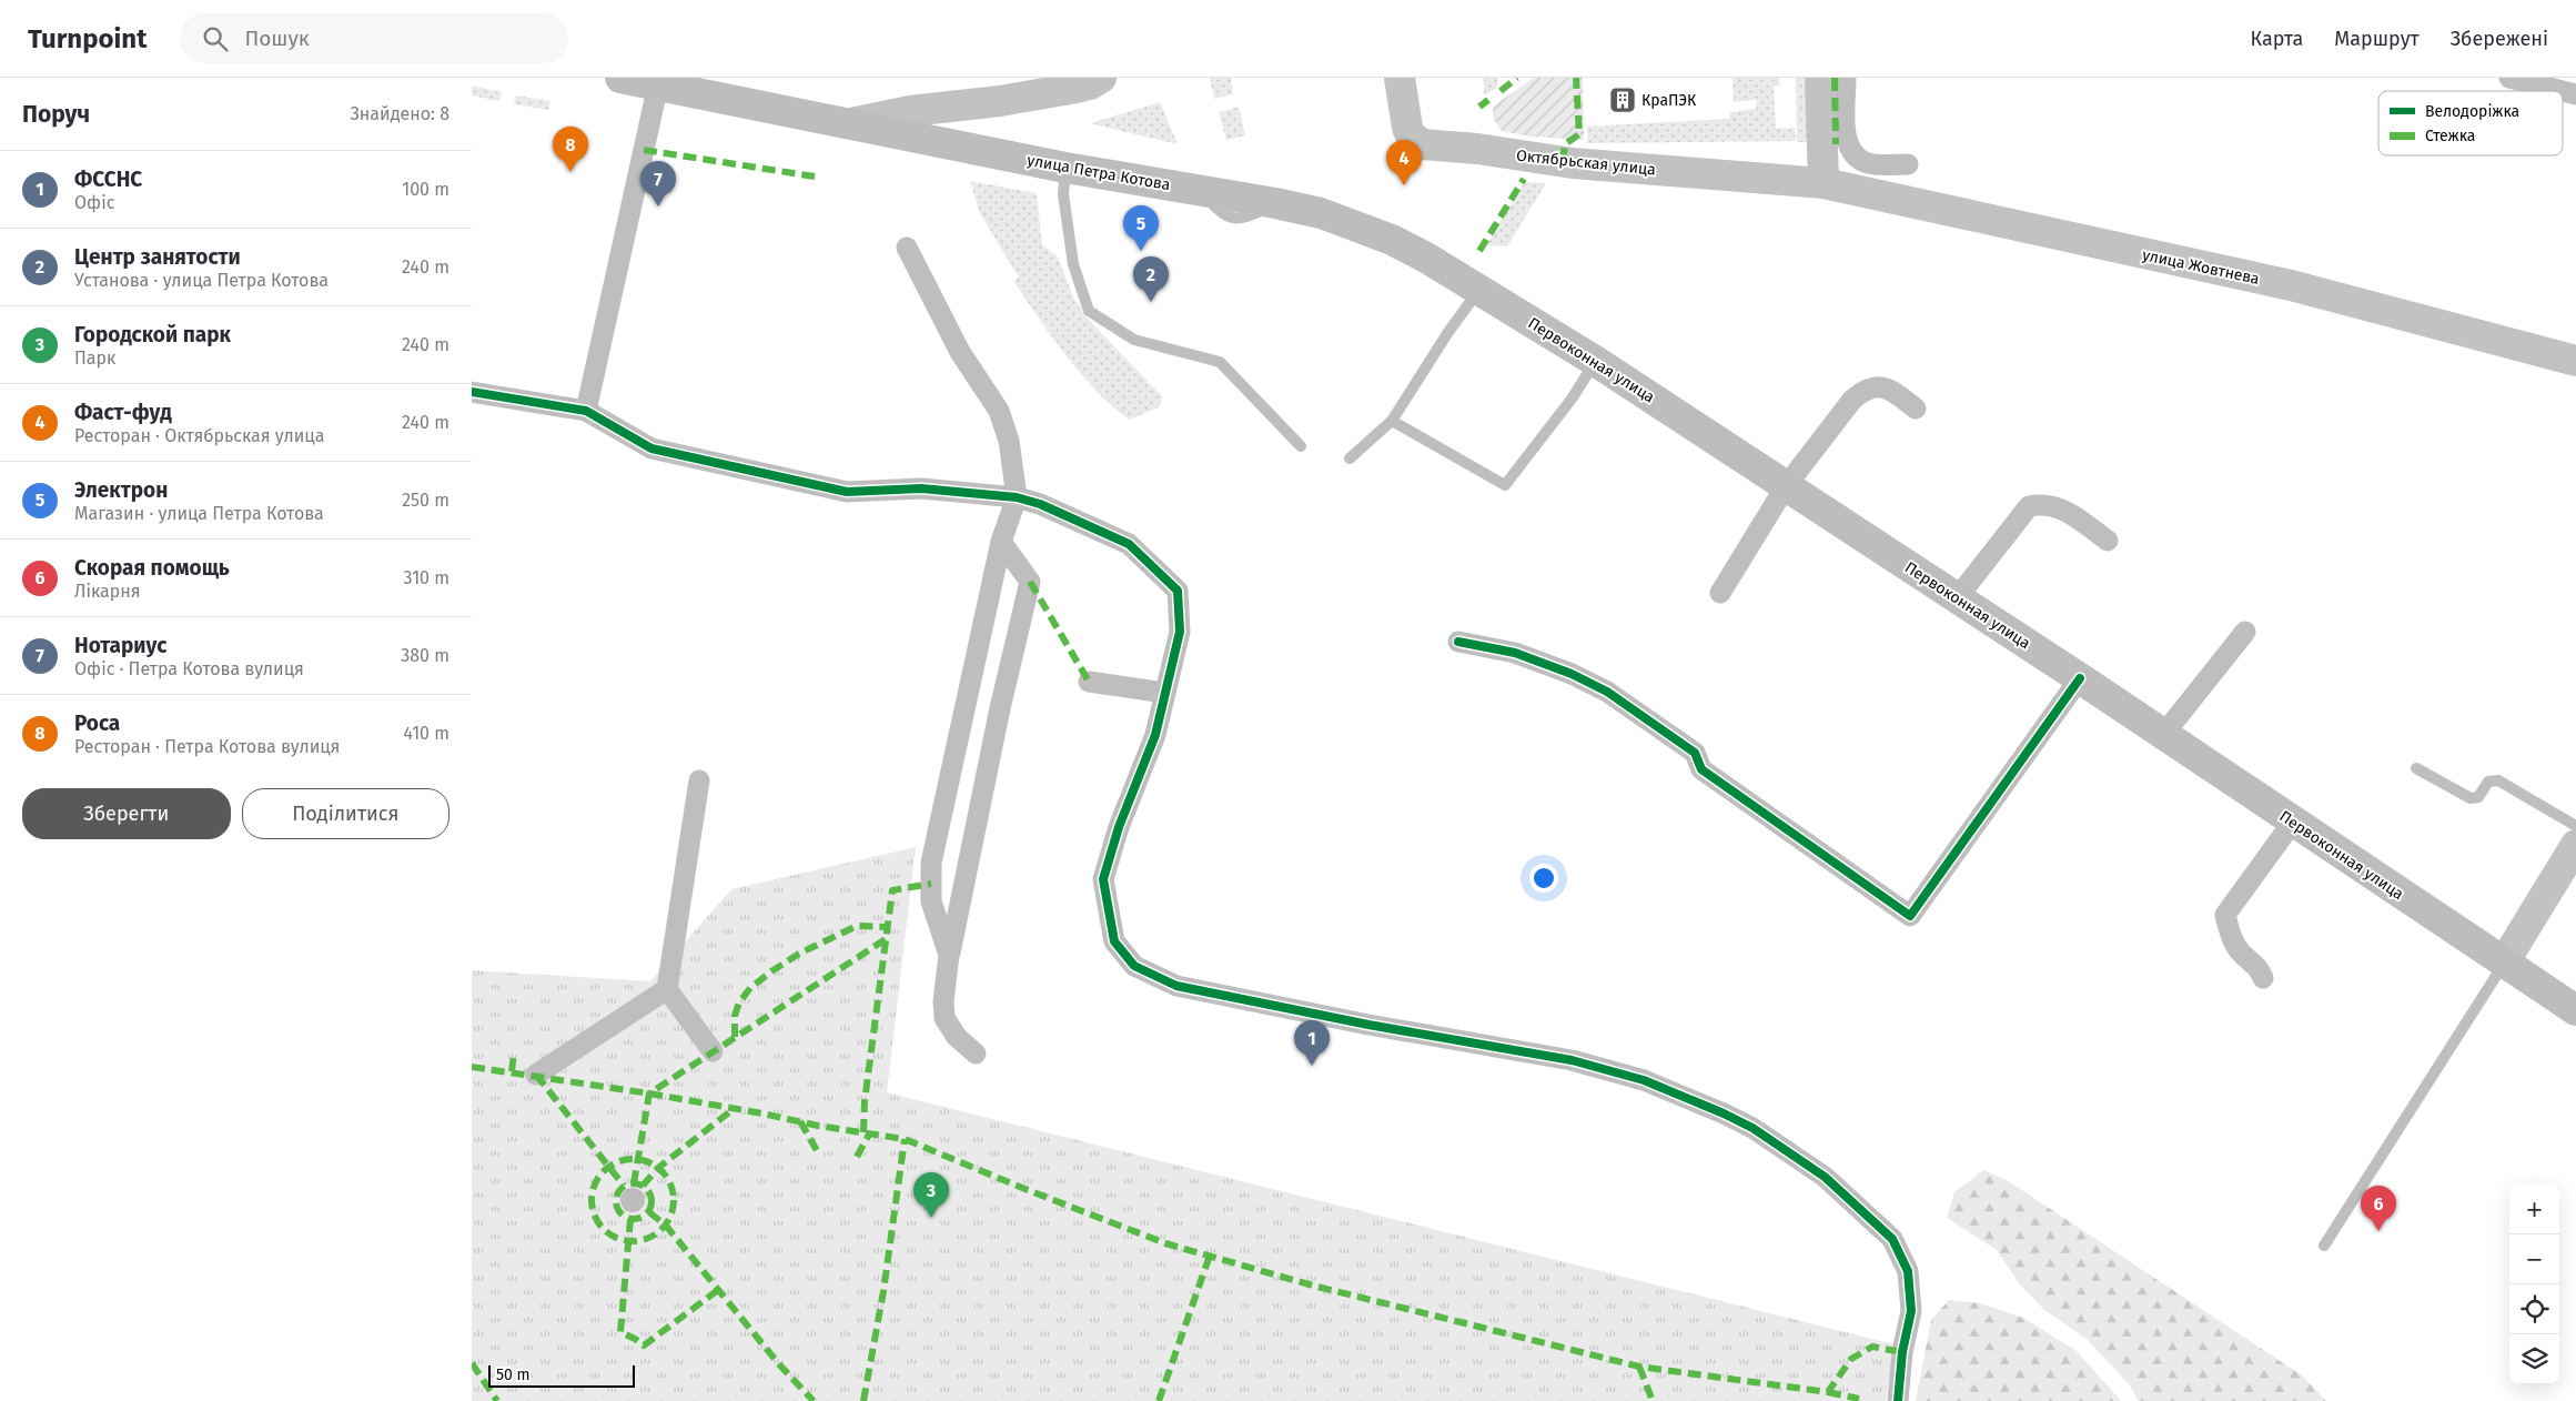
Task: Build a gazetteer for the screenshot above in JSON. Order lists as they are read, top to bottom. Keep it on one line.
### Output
{"streets":{"highway":["улица Петра Котова","Первоконная улица"],"main road":["Октябрьская улица","улица Жовтнева"]},"crossings":[["Октябрьская улица","улица Жовтнева"],["улица Петра Котова","Первоконная улица"]],"places":{"building":["КраПЭК"]},"legend":["Велодоріжка","Стежка"],"scale_bar":"50 m","page":{"header":"Turnpoint","search":"Пошук","nav":["Карта","Маршрут","Збережені"],"heading":["Поруч","Знайдено: 8"],"pins":["8","4","7","5","2","1","3","6"],"list":[{"mark":"1","name":"ФССНС","note":"Офіс","value":"100 m"},{"mark":"2","name":"Центр занятости","note":"Установа · улица Петра Котова","value":"240 m"},{"mark":"3","name":"Городской парк","note":"Парк","value":"240 m"},{"mark":"4","name":"Фаст-фуд","note":"Ресторан · Октябрьская улица","value":"240 m"},{"mark":"5","name":"Электрон","note":"Магазин · улица Петра Котова","value":"250 m"},{"mark":"6","name":"Скорая помощь","note":"Лікарня","value":"310 m"},{"mark":"7","name":"Нотариус","note":"Офіс · Петра Котова вулиця","value":"380 m"},{"mark":"8","name":"Роса","note":"Ресторан · Петра Котова вулиця","value":"410 m"}],"buttons":["Зберегти","Поділитися"],"map_buttons":["+","−"],"scale":"50 m"}}
